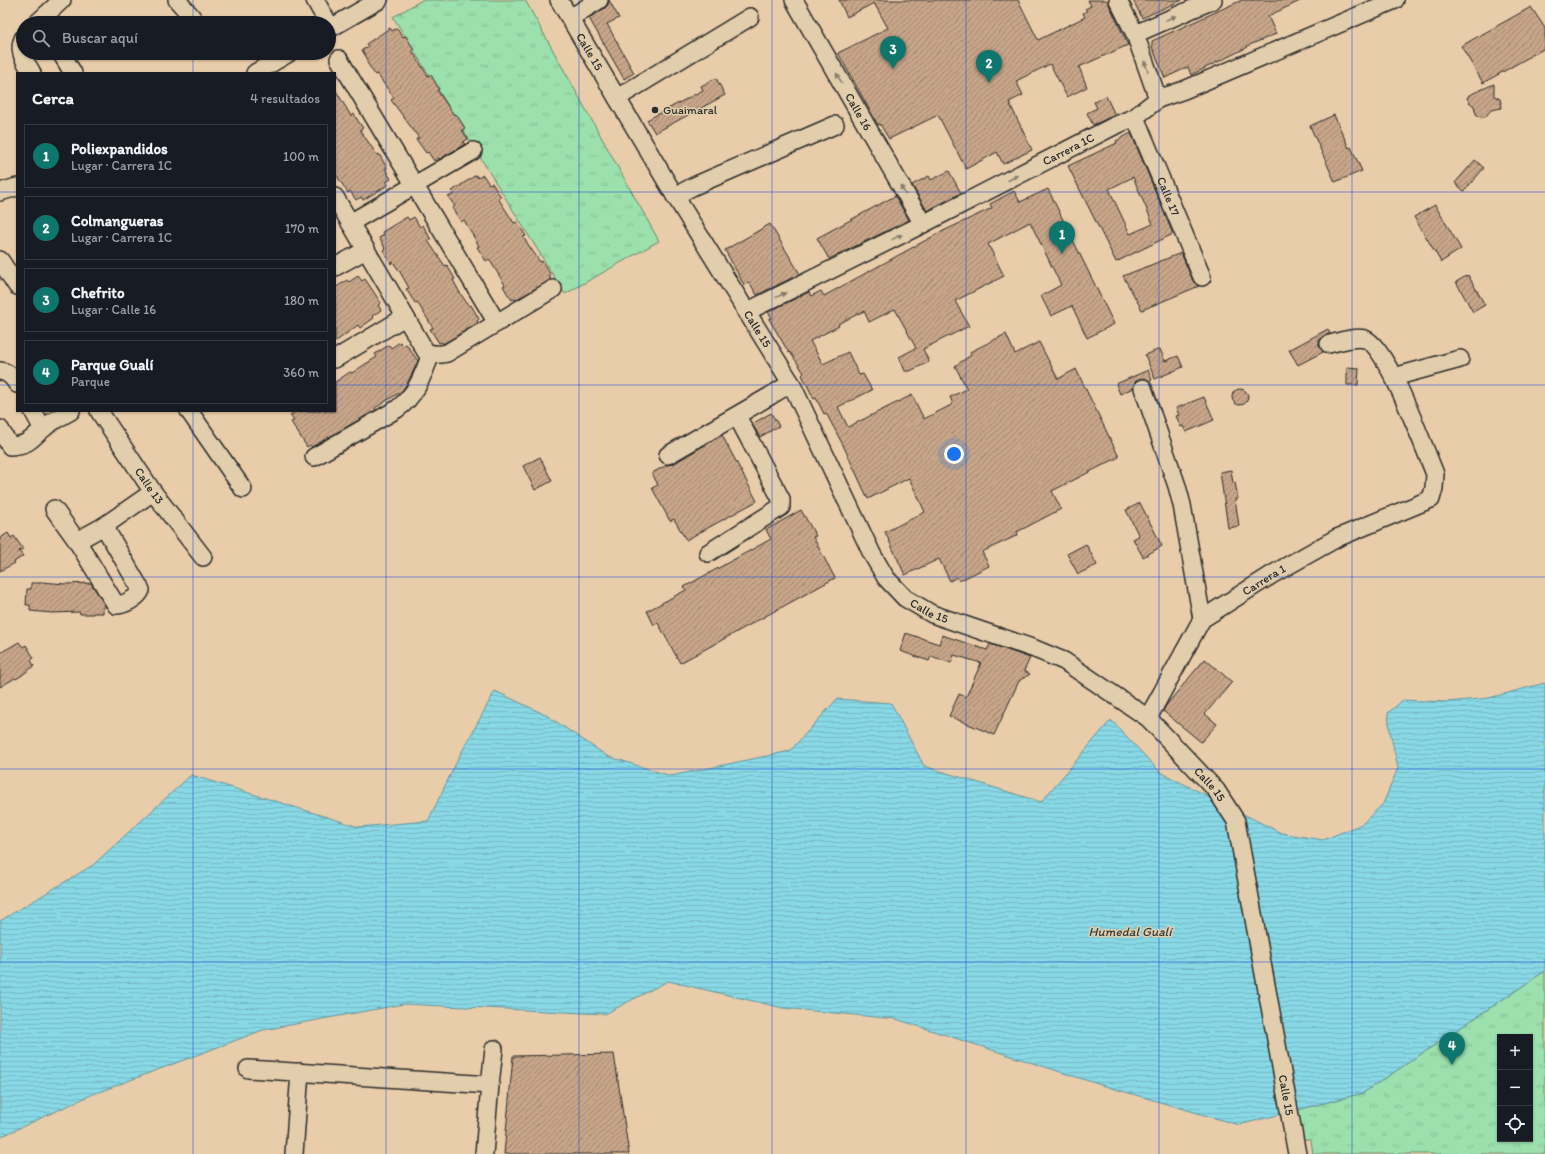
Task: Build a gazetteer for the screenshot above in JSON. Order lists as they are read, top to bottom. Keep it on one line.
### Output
{"streets":{"street":["Calle 15","Calle 16","Carrera 1C","Calle 17","Calle 13","Carrera 1"]},"crossings":[["Calle 15","Carrera 1C"],["Calle 15","Carrera 1"],["Calle 16","Carrera 1C"],["Carrera 1C","Calle 17"]],"one_way":["Calle 16"],"water":["Humedal Gualí"],"places":["Guaimaral"],"page":{"search":"Buscar aquí","pins":["3","2","1","4"],"heading":["Cerca","4 resultados"],"list":[{"mark":"1","name":"Poliexpandidos","note":"Lugar · Carrera 1C","value":"100 m"},{"mark":"2","name":"Colmangueras","note":"Lugar · Carrera 1C","value":"170 m"},{"mark":"3","name":"Chefrito","note":"Lugar · Calle 16","value":"180 m"},{"mark":"4","name":"Parque Gualí","note":"Parque","value":"360 m"}],"map_buttons":["+","−"]}}
